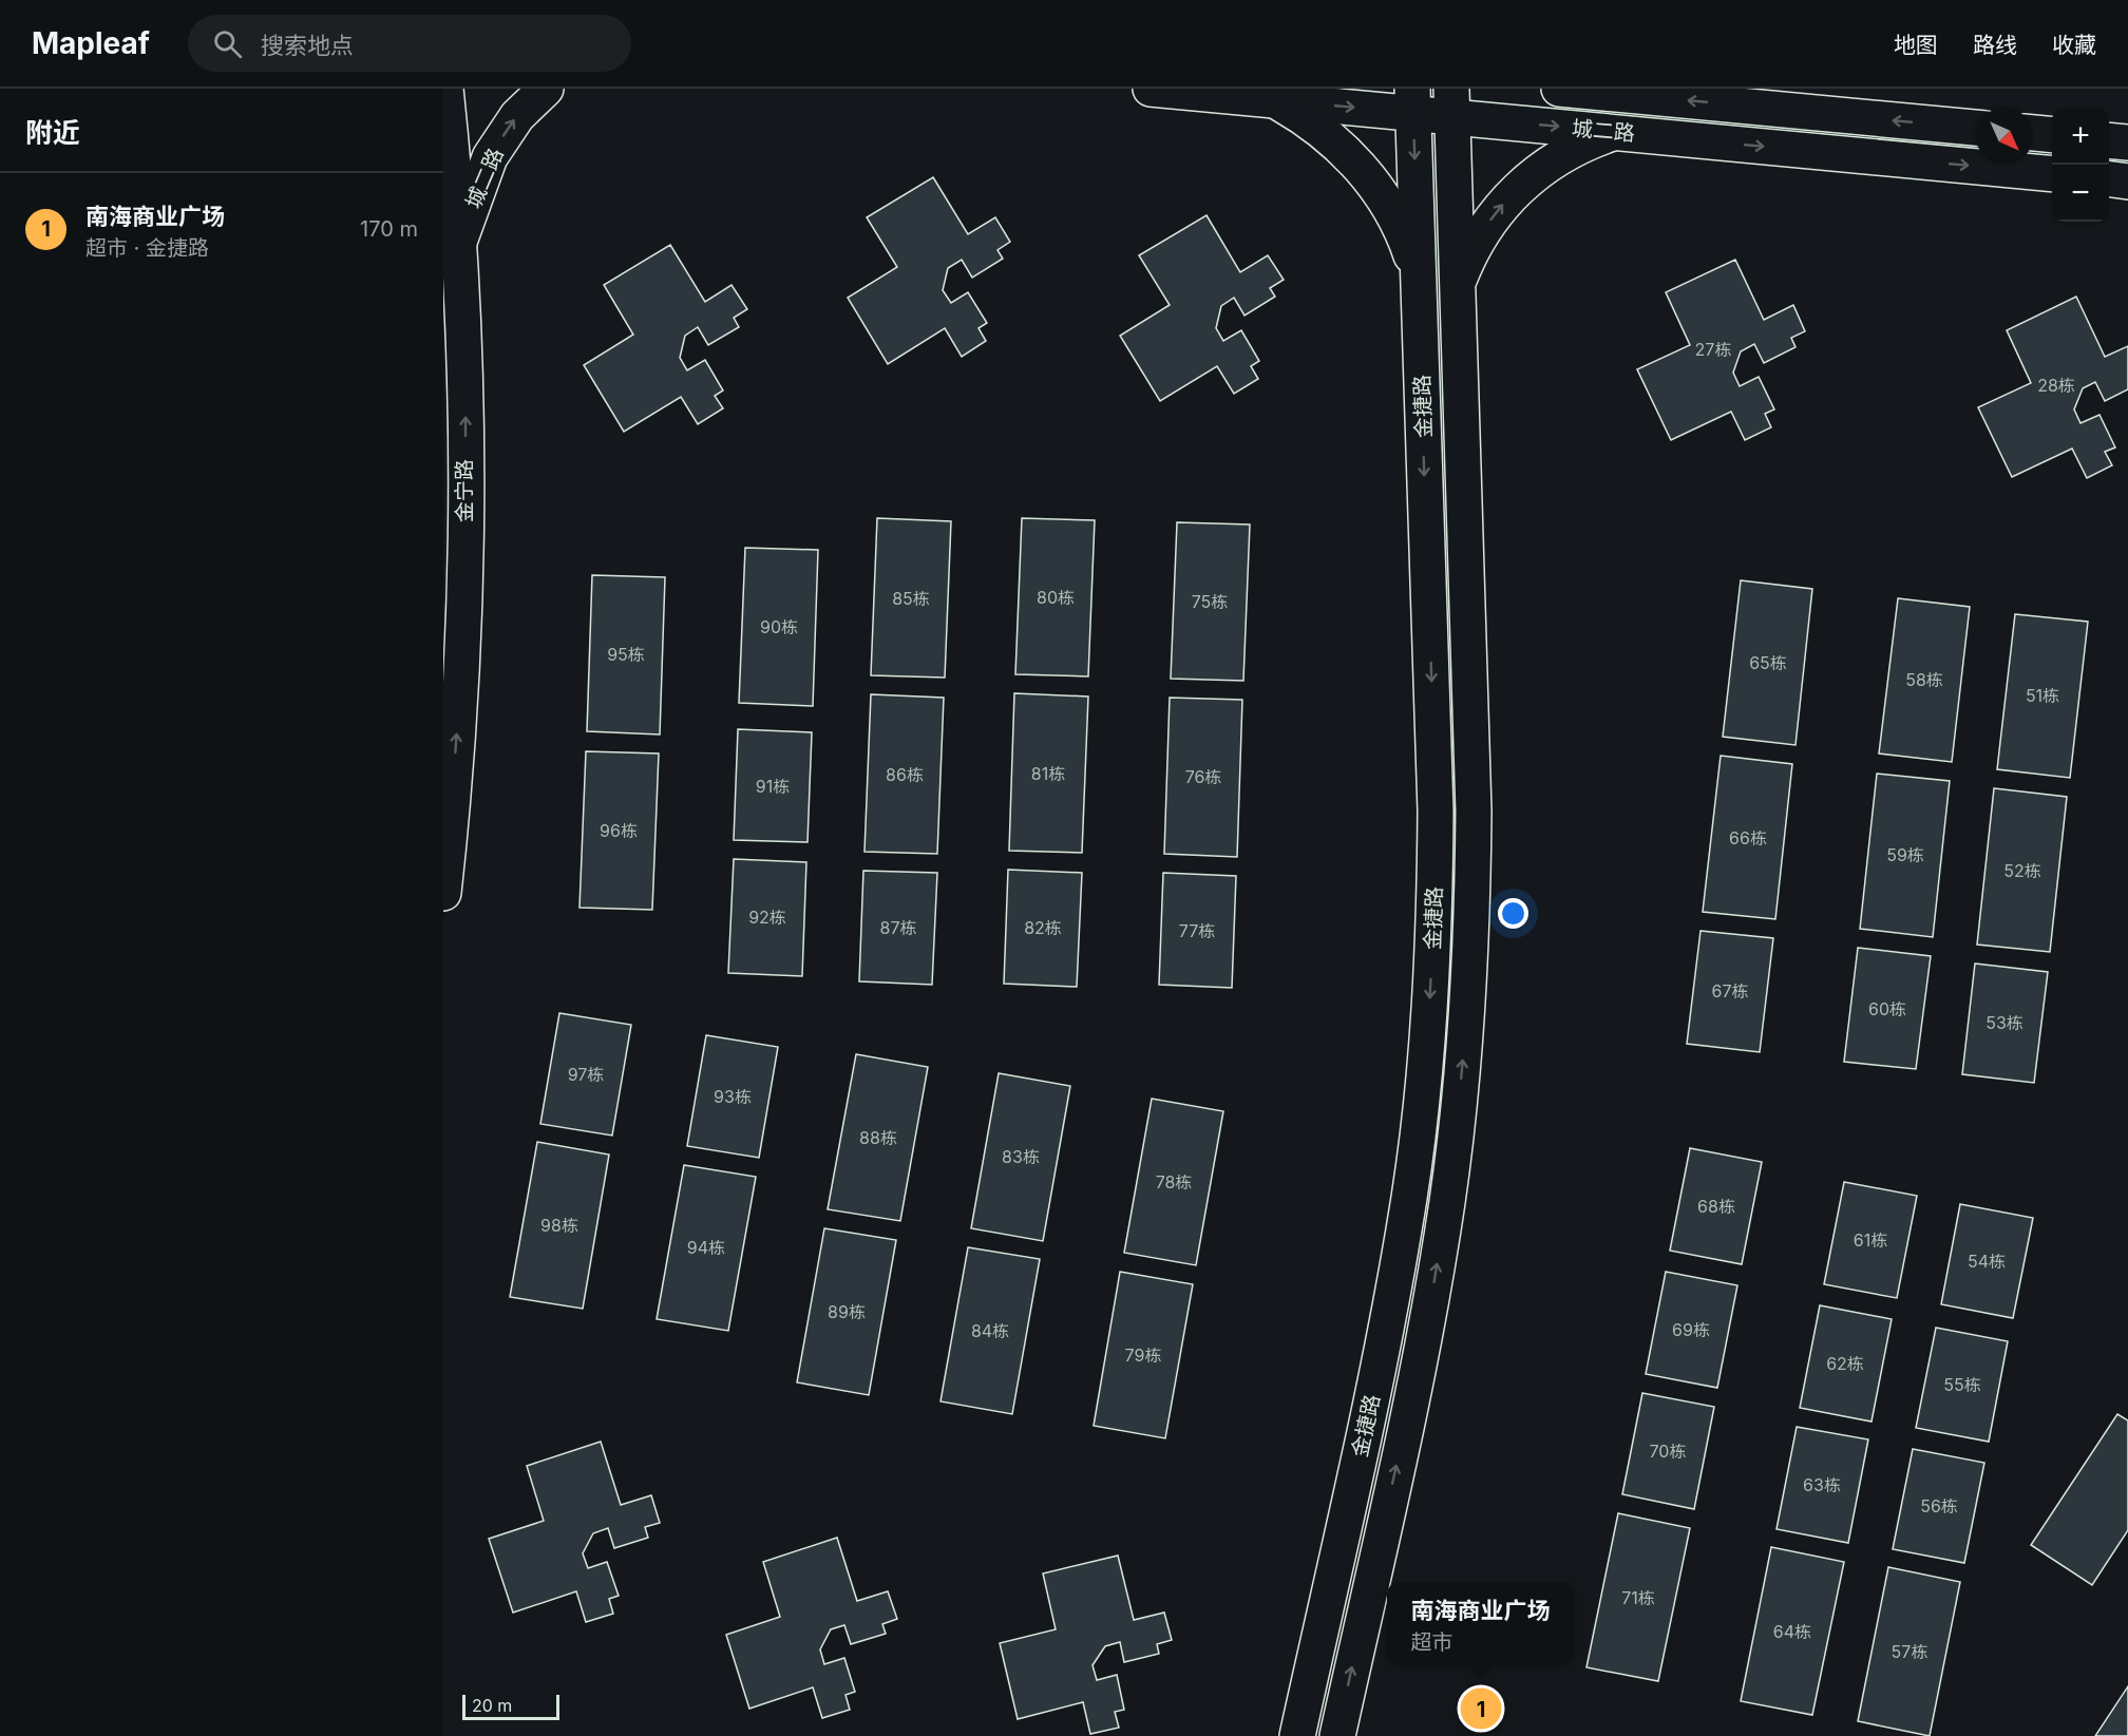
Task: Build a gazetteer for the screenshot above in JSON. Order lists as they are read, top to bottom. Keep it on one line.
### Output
{"streets":{"street":["城二路","金捷路","金宁路"]},"crossings":[["城二路","金捷路"],["城二路","金宁路"]],"one_way":["金宁路"],"house_numbers":["27栋","28栋","80栋","85栋","75栋","90栋","95栋","65栋","58栋","51栋","81栋","86栋","76栋","91栋","96栋","66栋","59栋","52栋","92栋","87栋","82栋","77栋","67栋","60栋","53栋","97栋","93栋","88栋","83栋","78栋","68栋","98栋","61栋","94栋","54栋","89栋","69栋","84栋","79栋","62栋","55栋","70栋","63栋","56栋","71栋","64栋","57栋"],"scale_bar":"20 m","north":"bottom right","page":{"header":"Mapleaf","search":"搜索地点","nav":["地图","路线","收藏"],"heading":"附近","map_buttons":["+","−"],"list":[{"mark":"1","name":"南海商业广场","note":"超市 · 金捷路","value":"170 m"}],"popup":["南海商业广场","超市"],"pins":"1","scale":"20 m"}}
